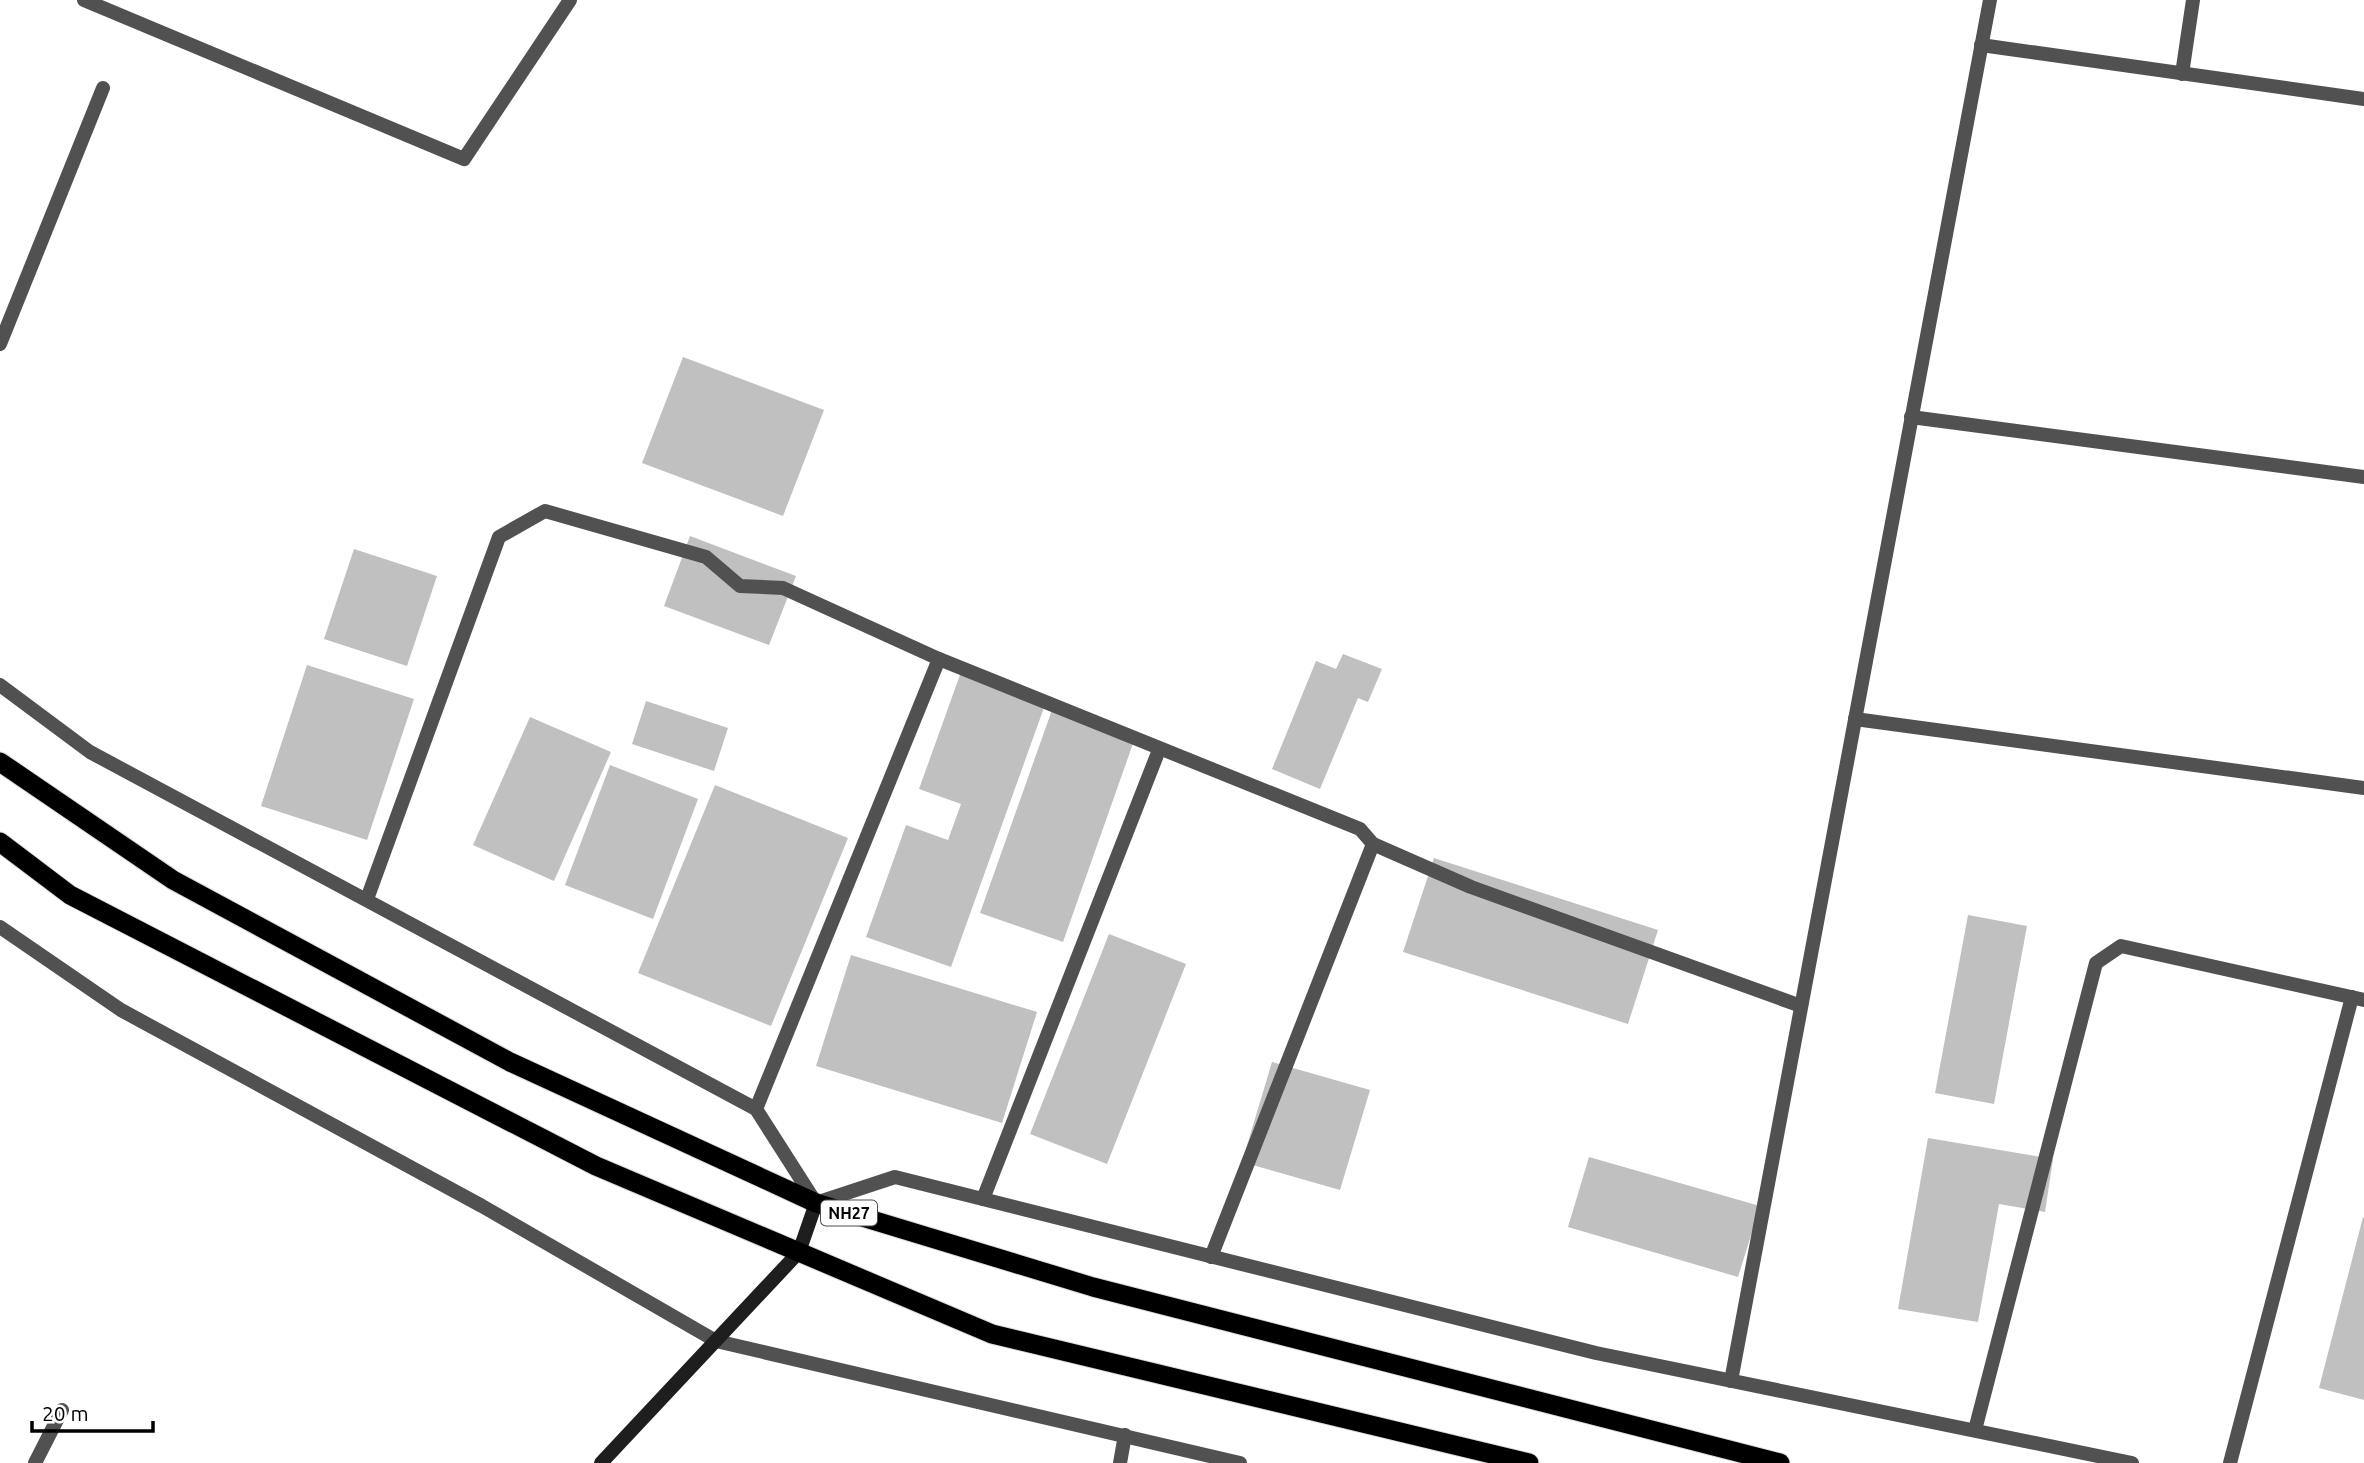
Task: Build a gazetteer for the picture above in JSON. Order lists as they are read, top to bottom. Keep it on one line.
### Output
{"streets":{"highway":["NH27"]},"scale_bar":"20 m"}
